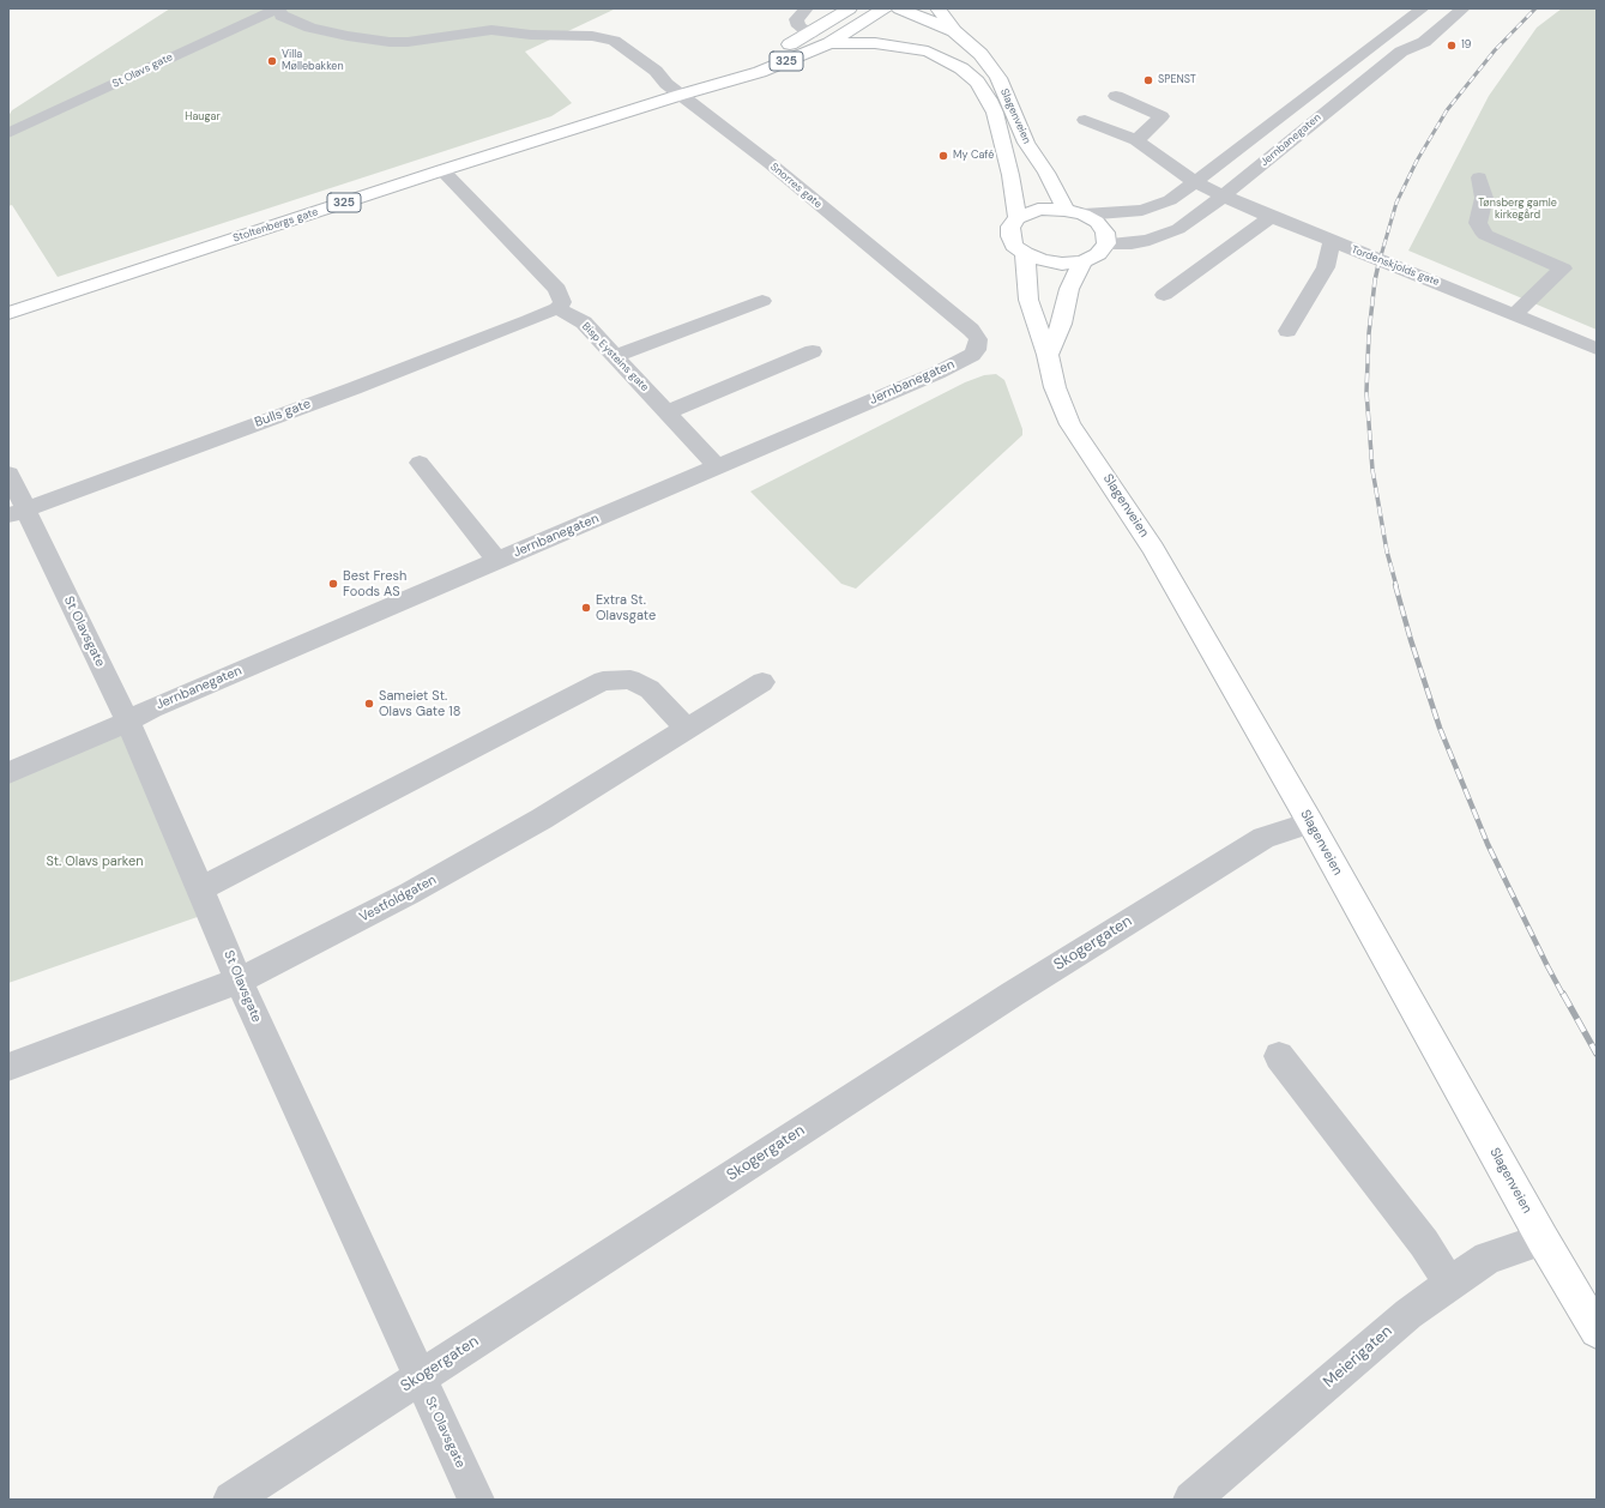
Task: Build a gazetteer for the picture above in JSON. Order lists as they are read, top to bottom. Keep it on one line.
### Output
{"streets":{"main road":["325","Slagenveien","Stoltenbergs gate"],"street":["St Olavs gate","Jernbanegaten","Snorres gate","Tordenskjolds gate","Bisp Eysteins gate","Bulls gate","St Olavsgate","Vestfoldgaten","Skogergaten","Meierigaten"]},"crossings":[["St Olavs gate","Snorres gate"],["Slagenveien","Jernbanegaten"],["Slagenveien","Stoltenbergs gate"],["Slagenveien","Skogergaten"],["Slagenveien","Meierigaten"],["Jernbanegaten","Snorres gate"],["Jernbanegaten","Tordenskjolds gate"],["Jernbanegaten","Bisp Eysteins gate"],["Jernbanegaten","St Olavsgate"],["Snorres gate","Stoltenbergs gate"],["Bisp Eysteins gate","Bulls gate"],["Bulls gate","St Olavsgate"],["St Olavsgate","Vestfoldgaten"],["St Olavsgate","Skogergaten"]],"parks":["Haugar","Tønsberg gamle kirkegård","St. Olavs parken"],"places":["19","Villa Møllebakken","SPENST","My Café","Best Fresh Foods AS","Extra St. Olavsgate","Sameiet St. Olavs Gate 18"]}
